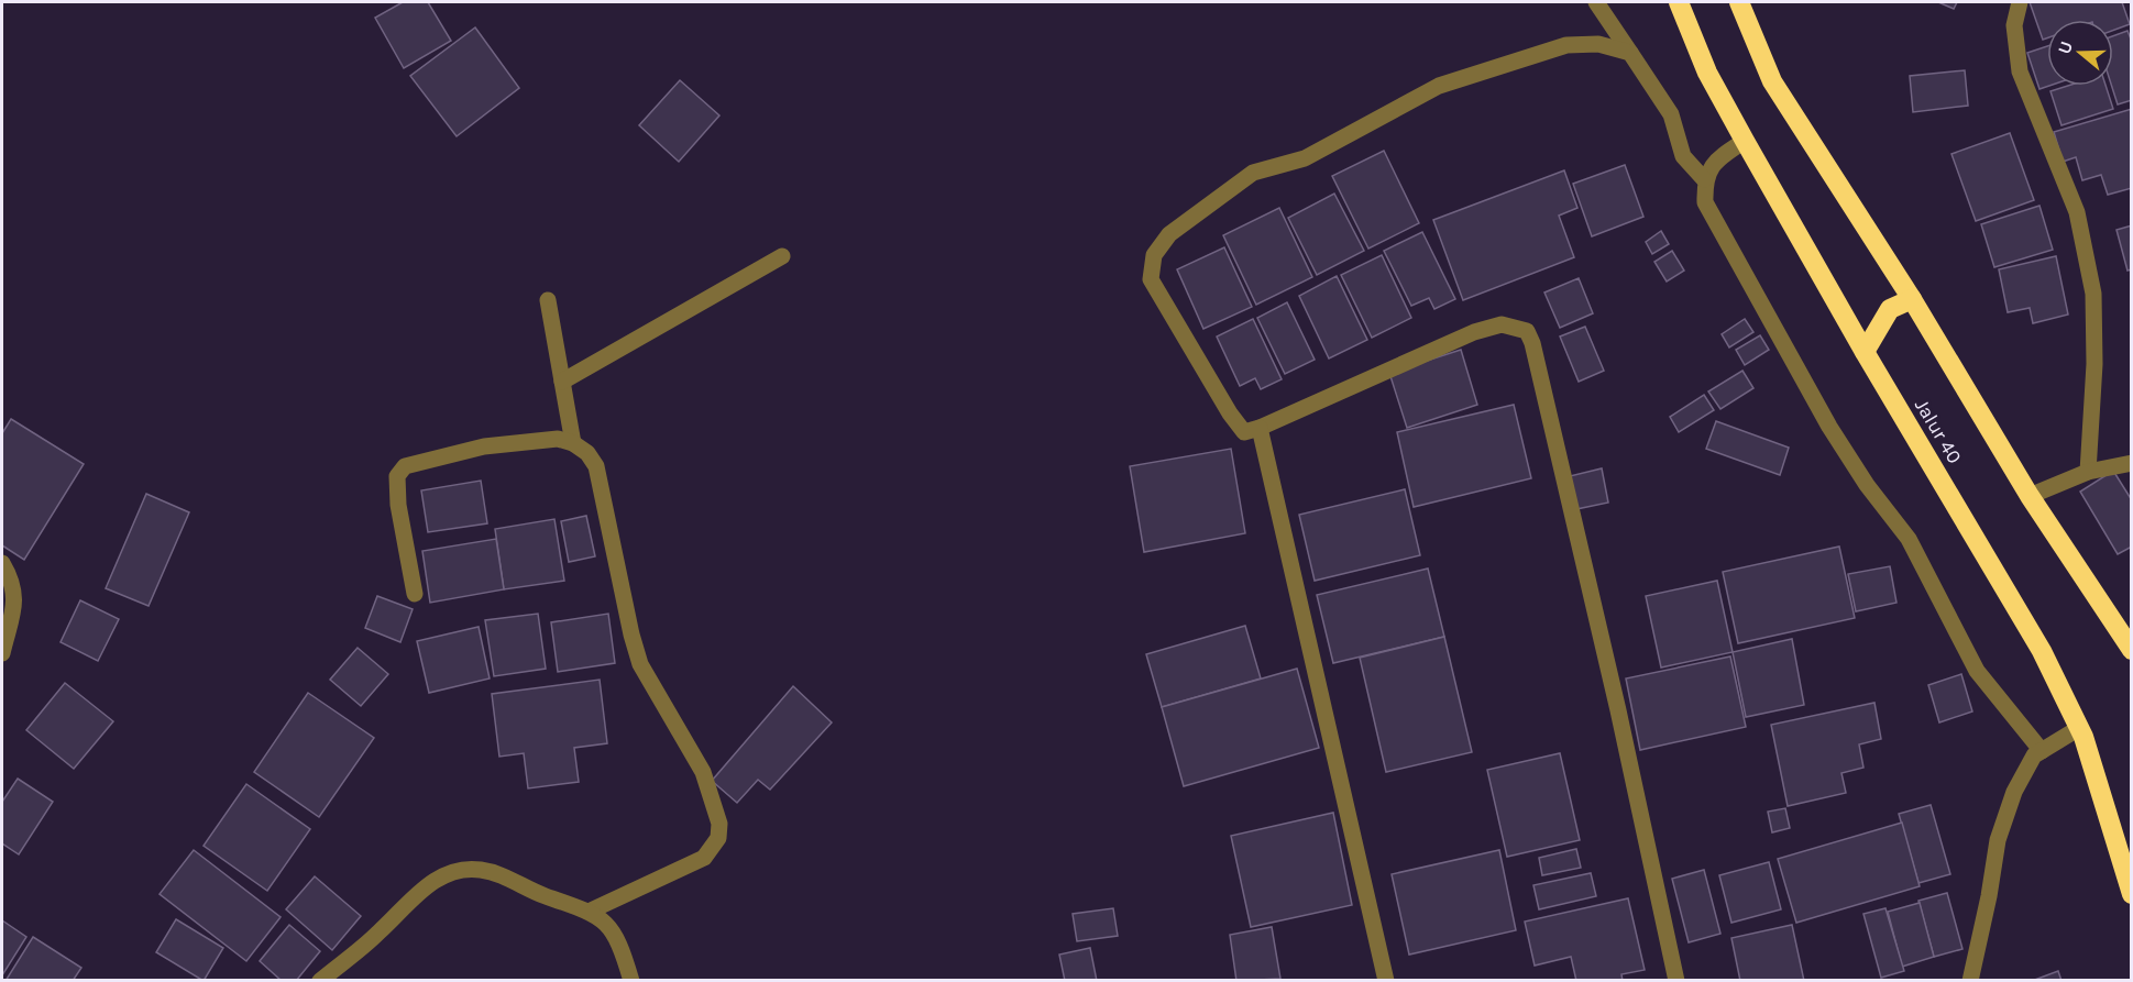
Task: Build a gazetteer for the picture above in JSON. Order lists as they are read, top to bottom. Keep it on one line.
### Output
{"streets":{"highway":["Jalur 40"]},"north":"left"}
